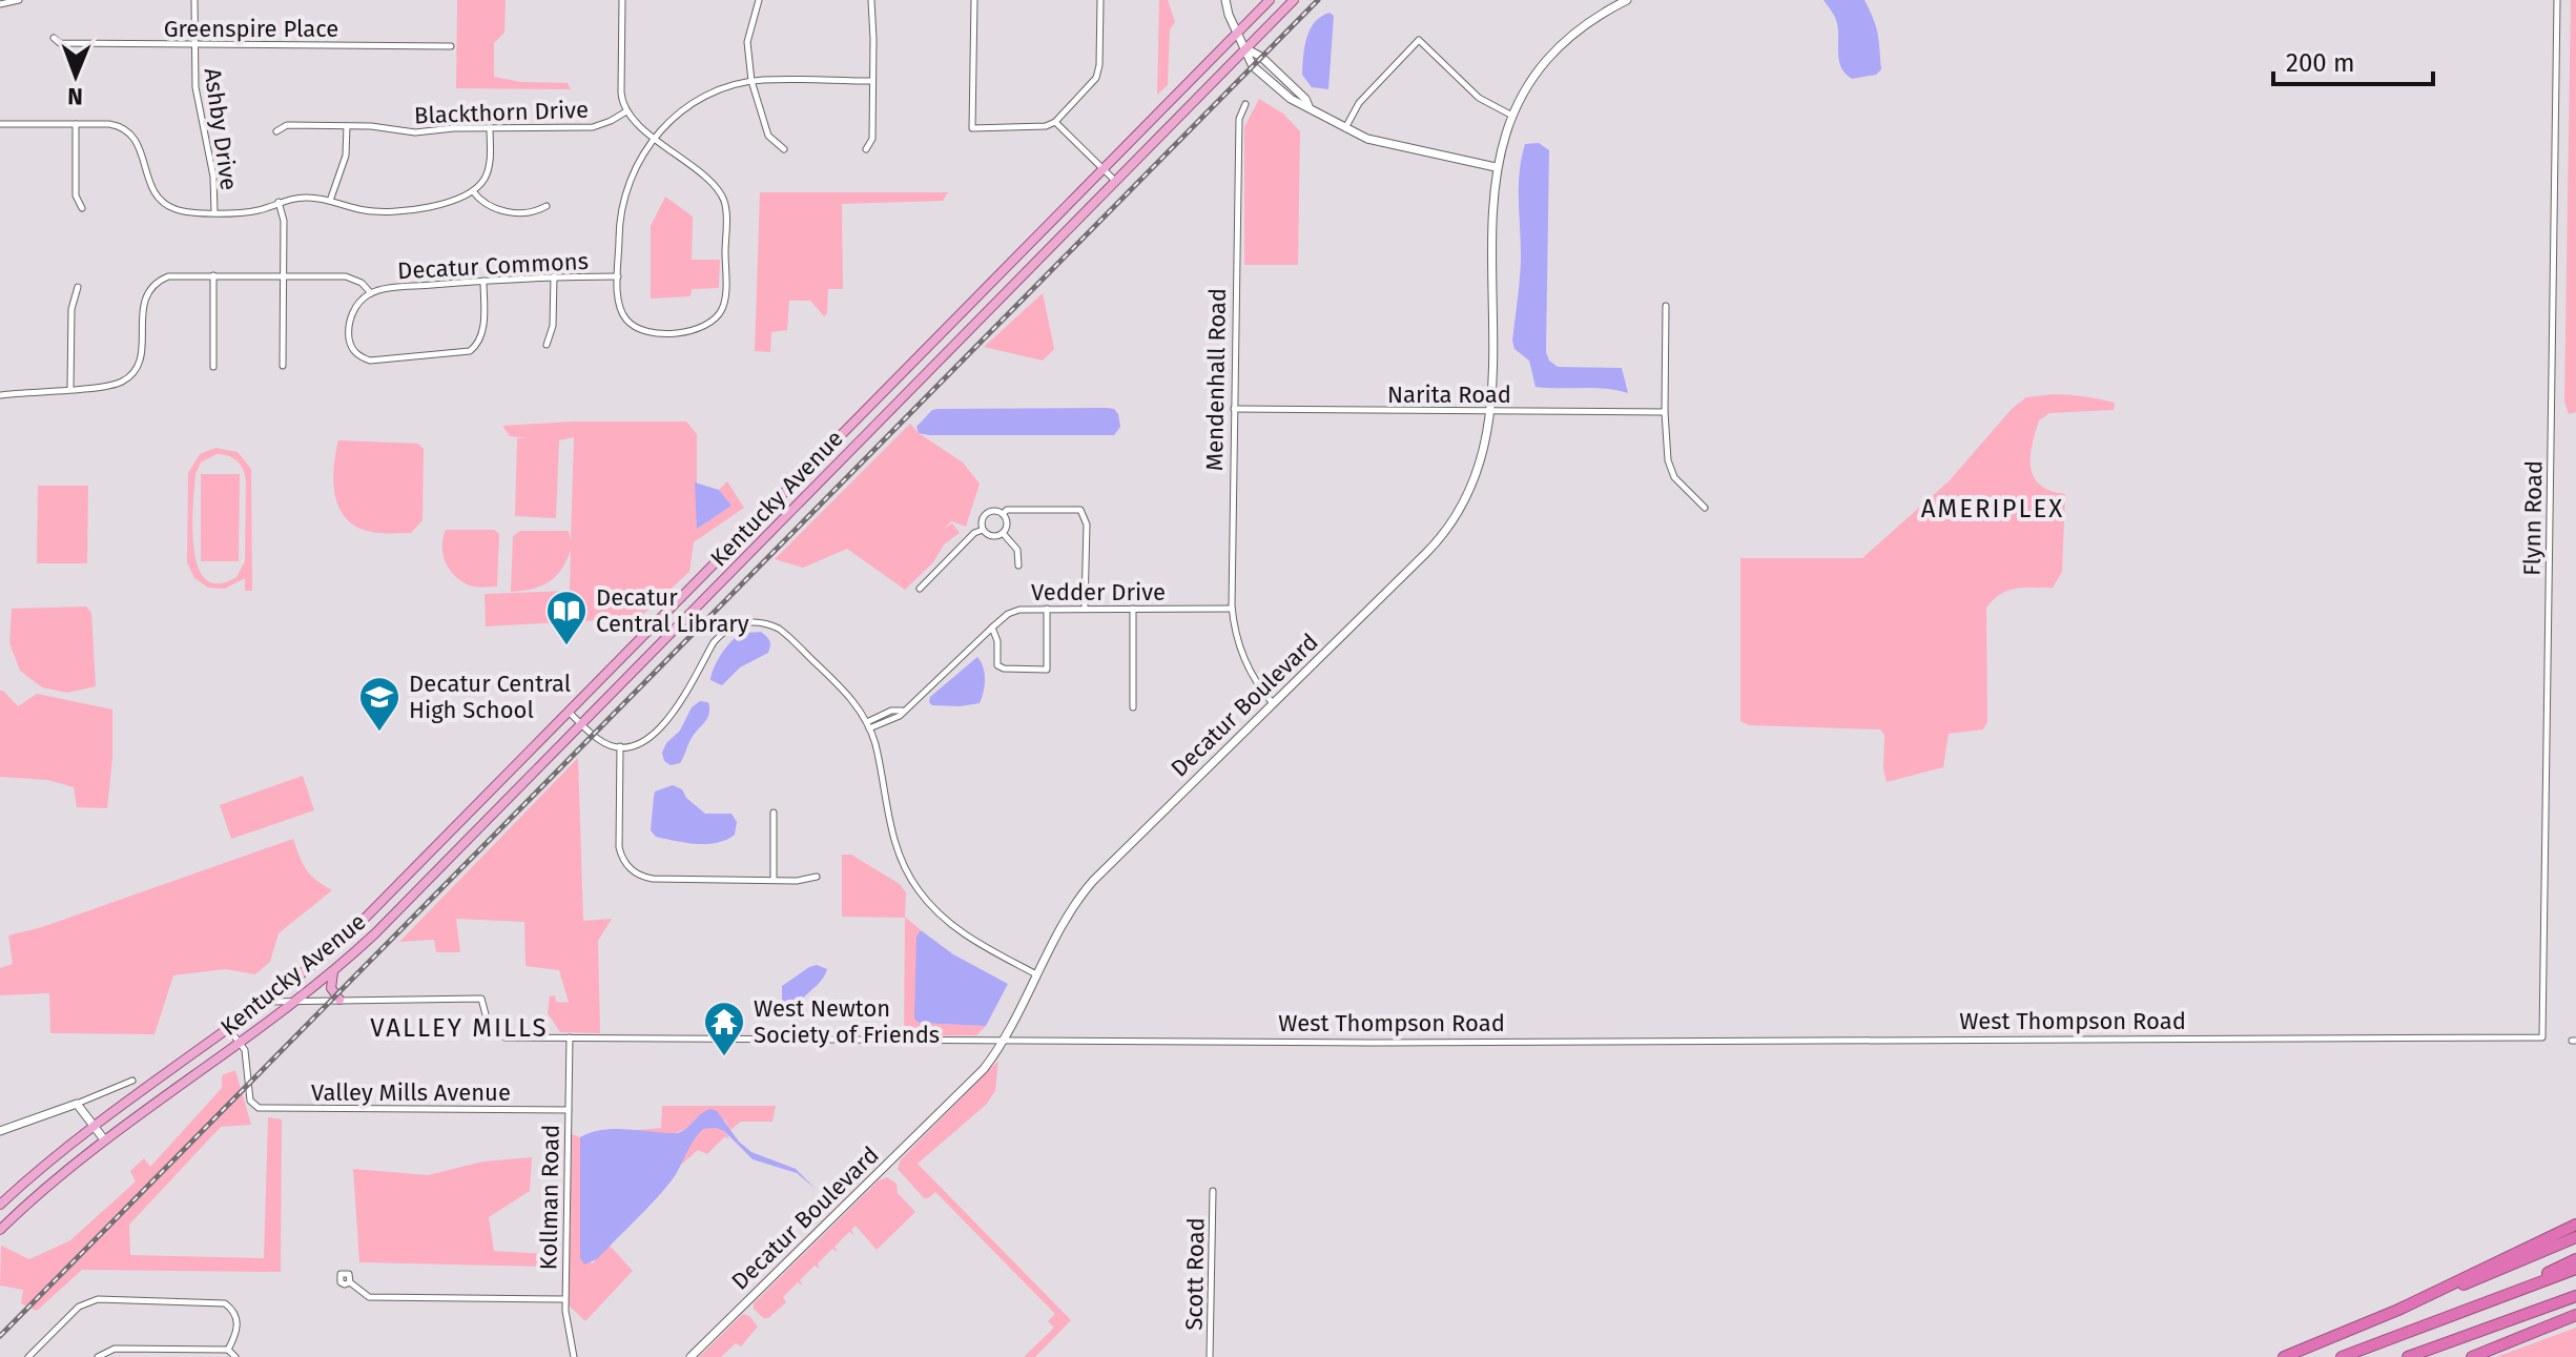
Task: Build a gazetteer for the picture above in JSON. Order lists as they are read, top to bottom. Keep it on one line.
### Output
{"streets":{"main road":["Kentucky Avenue"],"street":["Greenspire Place","Blackthorn Drive","Ashby Drive","Decatur Commons","Mendenhall Road","Narita Road","Flynn Road","Vedder Drive","Decatur Boulevard","West Thompson Road","Valley Mills Avenue","Kollman Road","Scott Road"]},"crossings":[["Greenspire Place","Ashby Drive"],["Mendenhall Road","Narita Road"],["Mendenhall Road","Vedder Drive"],["Mendenhall Road","Decatur Boulevard"],["Narita Road","Decatur Boulevard"],["Kentucky Avenue","West Thompson Road"],["Kentucky Avenue","Valley Mills Avenue"],["Flynn Road","West Thompson Road"],["Decatur Boulevard","West Thompson Road"],["West Thompson Road","Kollman Road"],["Valley Mills Avenue","Kollman Road"]],"districts":["AMERIPLEX","VALLEY MILLS"],"places":{"library":["Decatur Central Library"],"school or university":["Decatur Central High School"],"temple":["West Newton Society of Friends"]},"scale_bar":"200 m","north":"bottom"}
